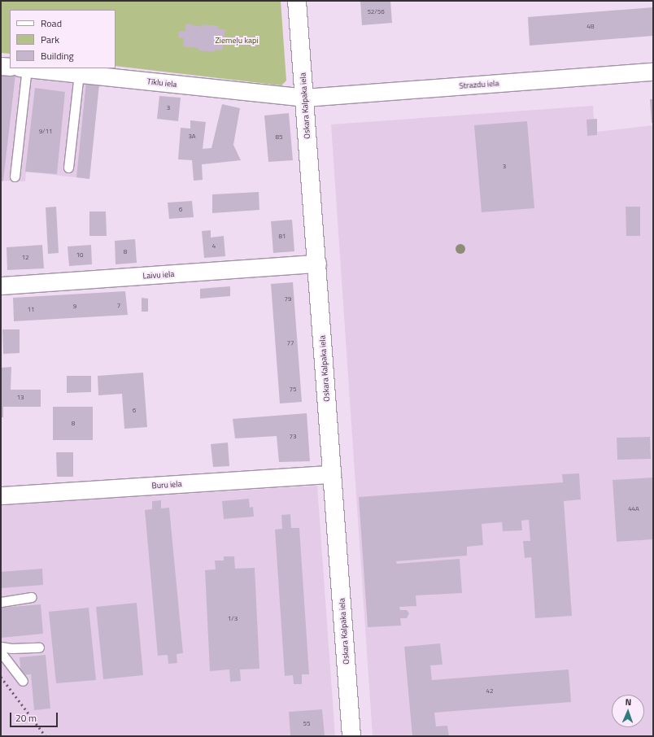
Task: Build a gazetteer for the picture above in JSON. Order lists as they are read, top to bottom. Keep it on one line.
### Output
{"streets":{"main road":["Oskara Kalpaka iela"],"street":["Tīklu iela","Strazdu iela","Laivu iela","Buru iela"]},"crossings":[["Tīklu iela","Strazdu iela"],["Tīklu iela","Oskara Kalpaka iela"],["Strazdu iela","Oskara Kalpaka iela"],["Oskara Kalpaka iela","Laivu iela"],["Oskara Kalpaka iela","Buru iela"]],"parks":["Ziemeļu kapi"],"house_numbers":["52/56","4B","3","9/11","3A","85","3","6","81","4","8","10","12","79","7","9","11","77","75","13","6","8","73","44A","1/3","42","55"],"legend":["Road","Park","Building"],"scale_bar":"20 m","north":"top"}
